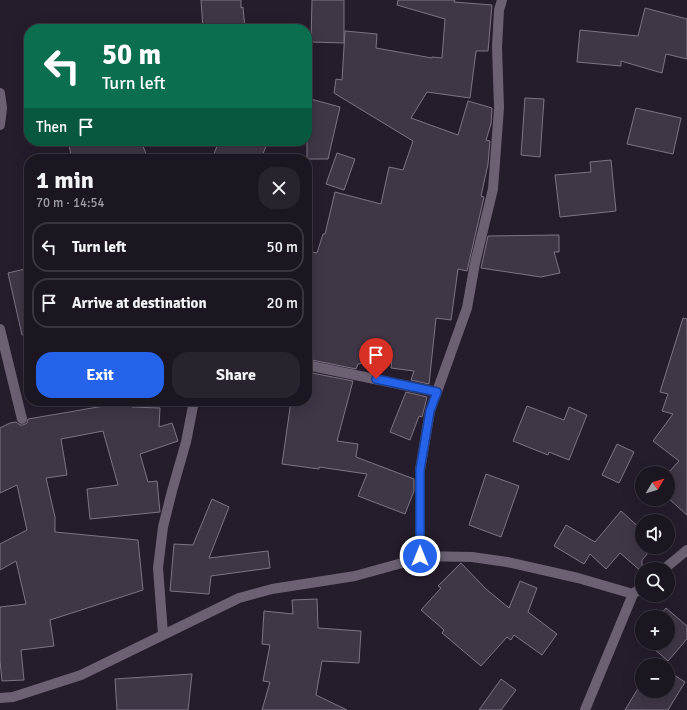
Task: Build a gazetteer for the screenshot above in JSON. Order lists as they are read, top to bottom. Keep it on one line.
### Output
{"north":"top right","page":{"turn":["50 m","Turn left"],"then":"Then","heading":["1 min","70 m · 14:54"],"list":[{"name":"Turn left","value":"50 m"},{"name":"Arrive at destination","value":"20 m"}],"buttons":["Exit","Share"],"map_buttons":["+","−"]}}
